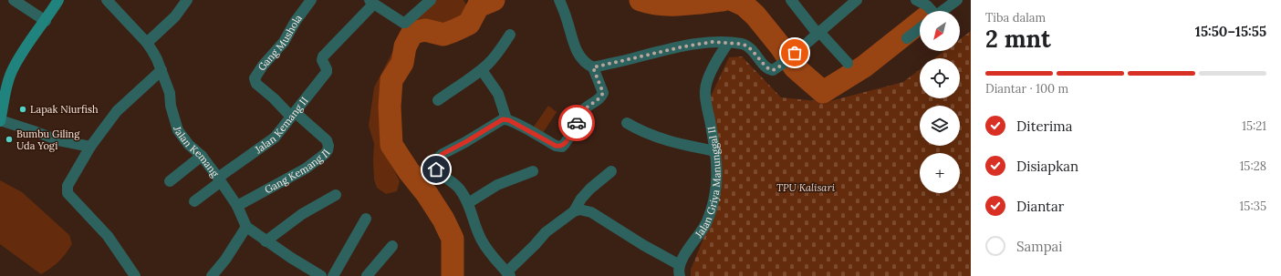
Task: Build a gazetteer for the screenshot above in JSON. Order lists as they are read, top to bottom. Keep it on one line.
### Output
{"streets":{"street":["Gang Mushola","Jalan Kemang II","Jalan Kemang","Gang Kemang II","Jalan Griya Manunggal II"]},"crossings":[["Gang Mushola","Jalan Kemang II"],["Gang Mushola","Gang Kemang II"],["Jalan Kemang II","Jalan Kemang"],["Jalan Kemang II","Gang Kemang II"],["Jalan Kemang","Gang Kemang II"]],"parks":["TPU Kalisari"],"places":["Lapak Niurfish","Bumbu Giling Uda Yogi"],"north":"bottom left","page":{"heading":["2 mnt","Tiba dalam","15:50–15:55"],"map_buttons":"+","bar":"Diantar · 100 m","list":[["Diterima","15:21"],["Disiapkan","15:28"],["Diantar","15:35"],"Sampai"]}}
